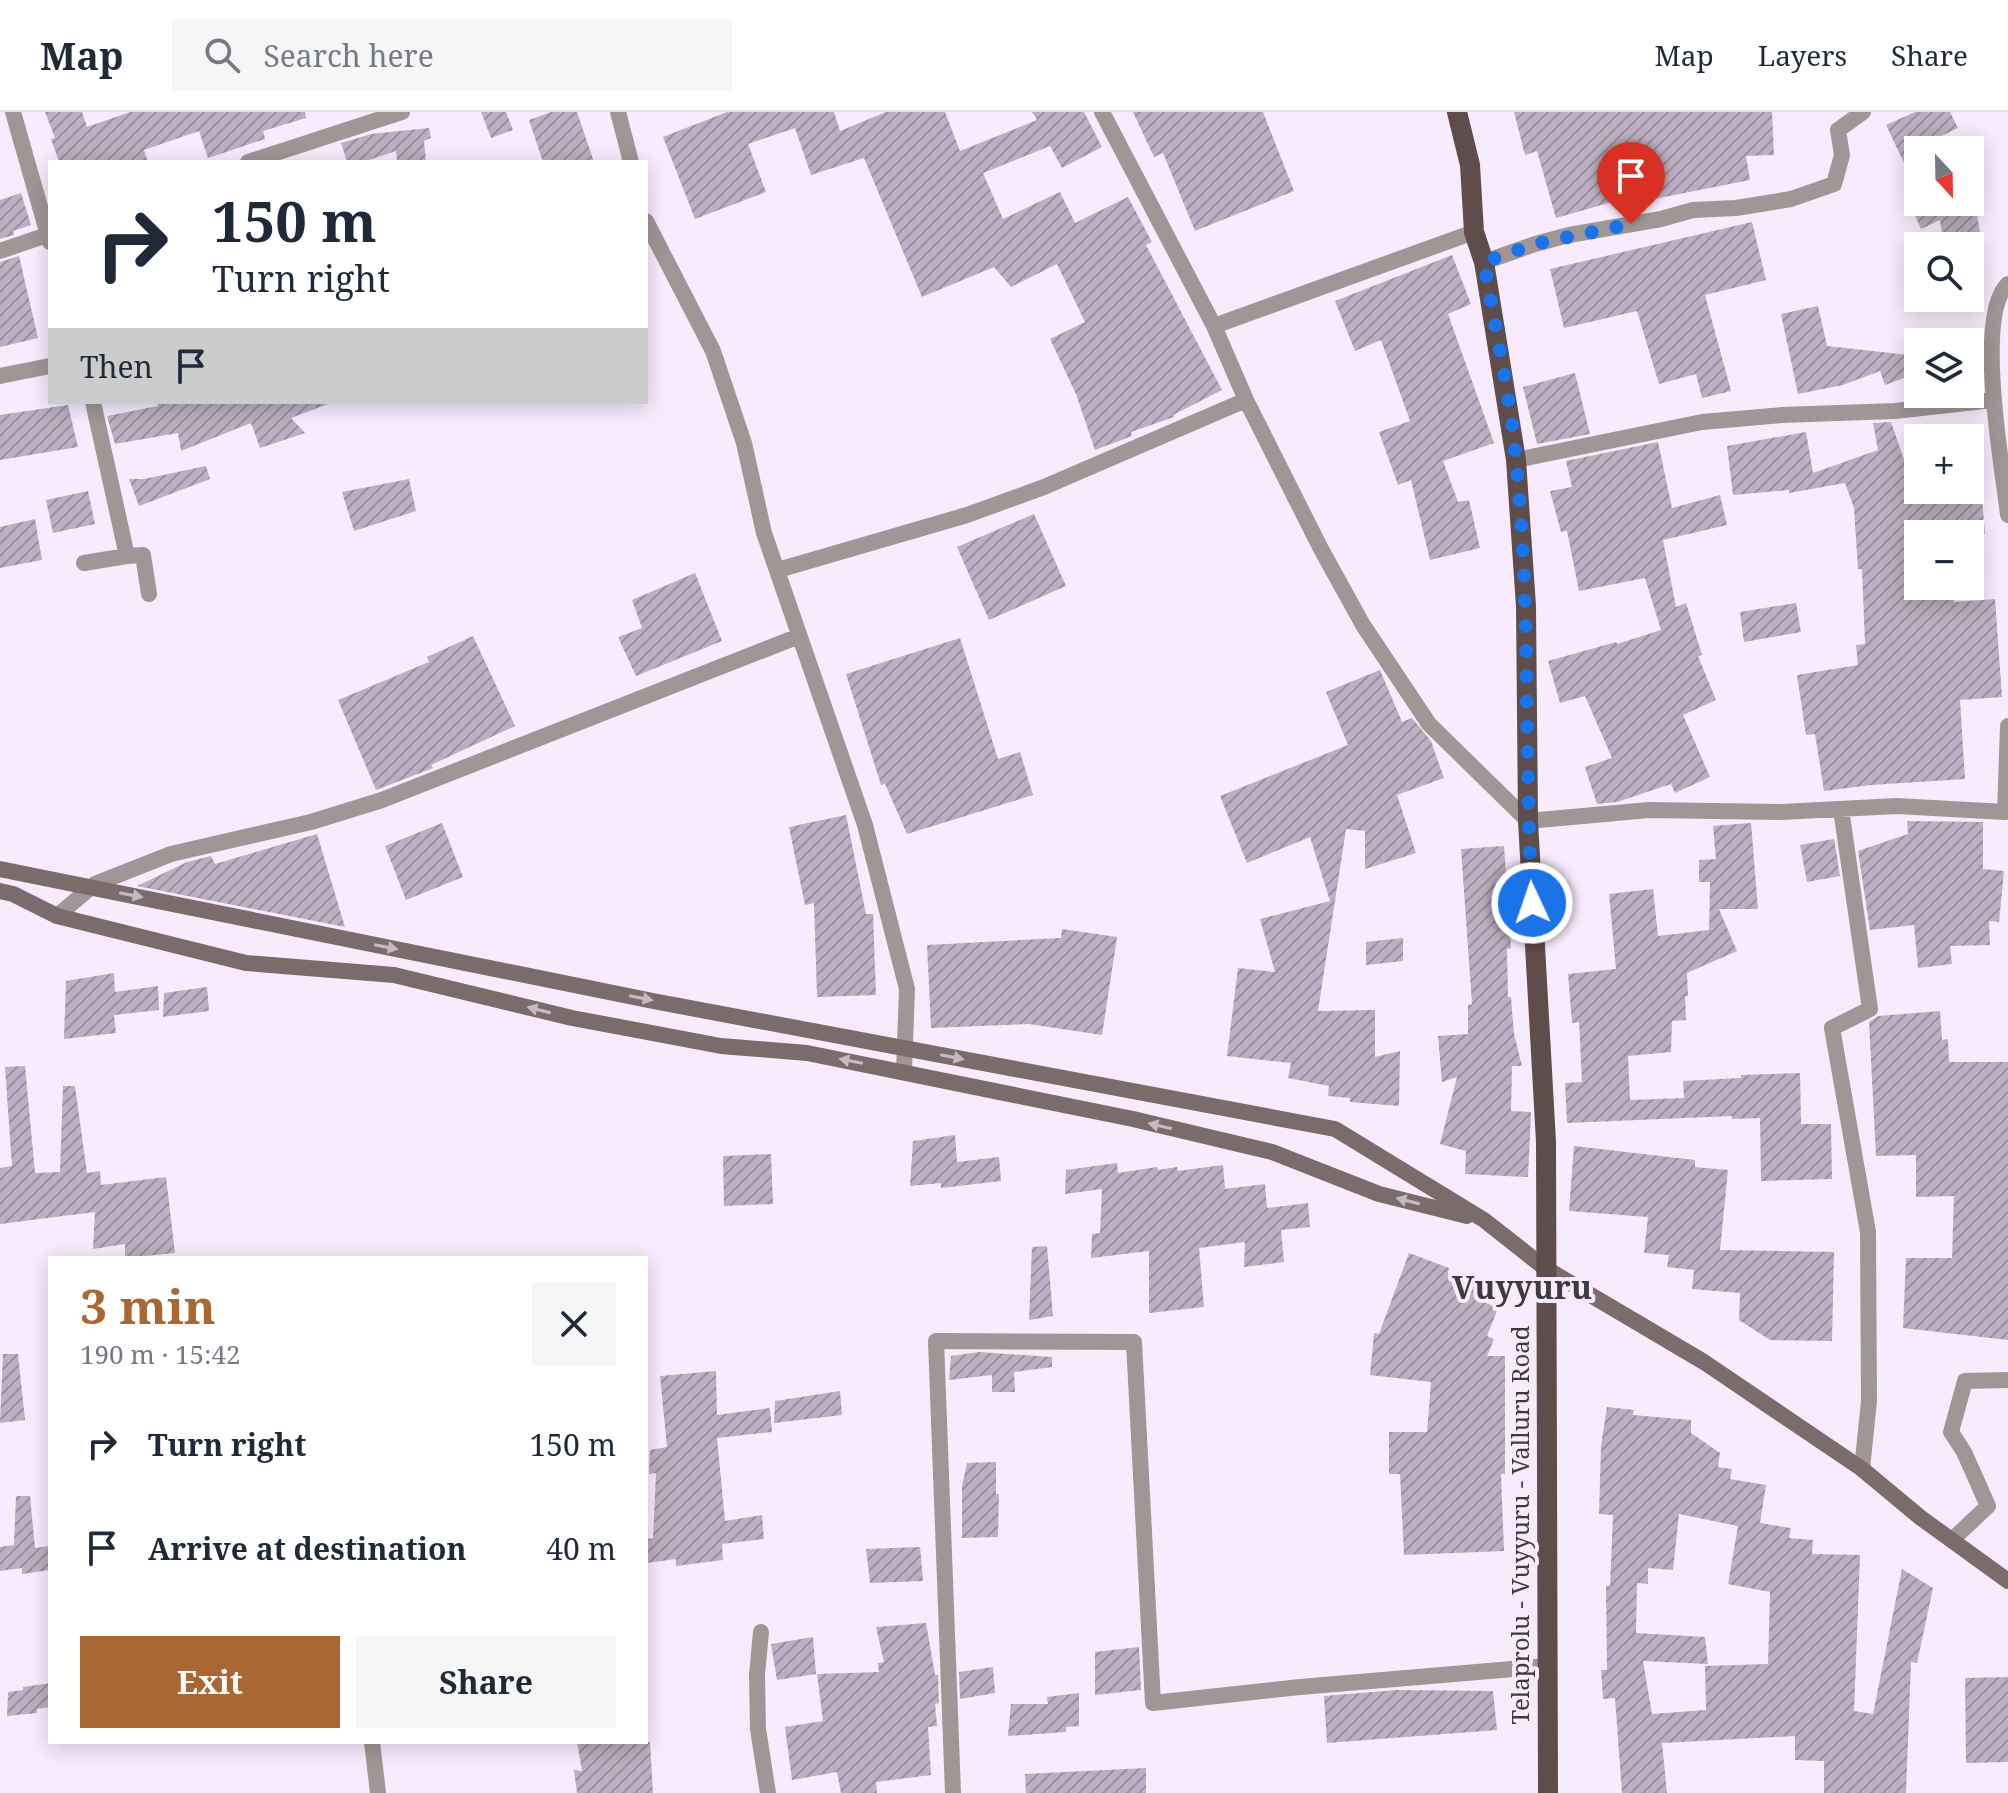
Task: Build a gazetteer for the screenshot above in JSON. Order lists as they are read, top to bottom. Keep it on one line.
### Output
{"streets":{"main road":["Telaprolu - Vuyyuru - Valluru Road"]},"districts":["Vuyyuru"],"north":"bottom","page":{"header":"Map","search":"Search here","nav":["Map","Layers","Share"],"map_buttons":["+","−"],"turn":["150 m","Turn right"],"then":"Then","heading":["3 min","190 m · 15:42"],"list":[{"name":"Turn right","value":"150 m"},{"name":"Arrive at destination","value":"40 m"}],"buttons":["Exit","Share"]}}
